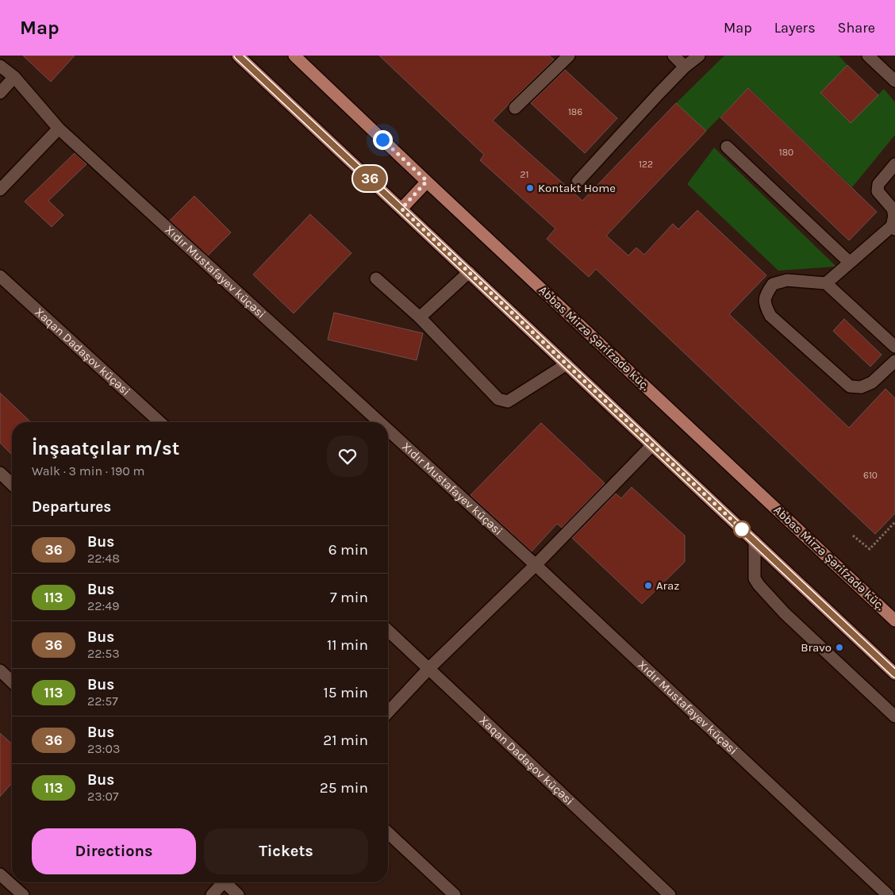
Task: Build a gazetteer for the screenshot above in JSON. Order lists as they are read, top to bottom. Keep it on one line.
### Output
{"streets":{"main road":["Abbas Mirzə Şərifzadə küç."],"street":["Xıdır Mustafayev küçəsi","Xaqan Dadaşov küçəsi"]},"places":["Kontakt Home","Araz","Bravo"],"lines":["bus line 36"],"house_numbers":["186","180","122","21","610"],"page":{"header":"Map","nav":["Map","Layers","Share"],"on_map":"36","heading":[["İnşaatçılar m/st","Walk · 3 min · 190 m"],"Departures"],"list":[{"mark":"36","name":"Bus","note":"22:48","value":"6 min"},{"mark":"113","name":"Bus","note":"22:49","value":"7 min"},{"mark":"36","name":"Bus","note":"22:53","value":"11 min"},{"mark":"113","name":"Bus","note":"22:57","value":"15 min"},{"mark":"36","name":"Bus","note":"23:03","value":"21 min"},{"mark":"113","name":"Bus","note":"23:07","value":"25 min"}],"buttons":["Directions","Tickets"]}}
